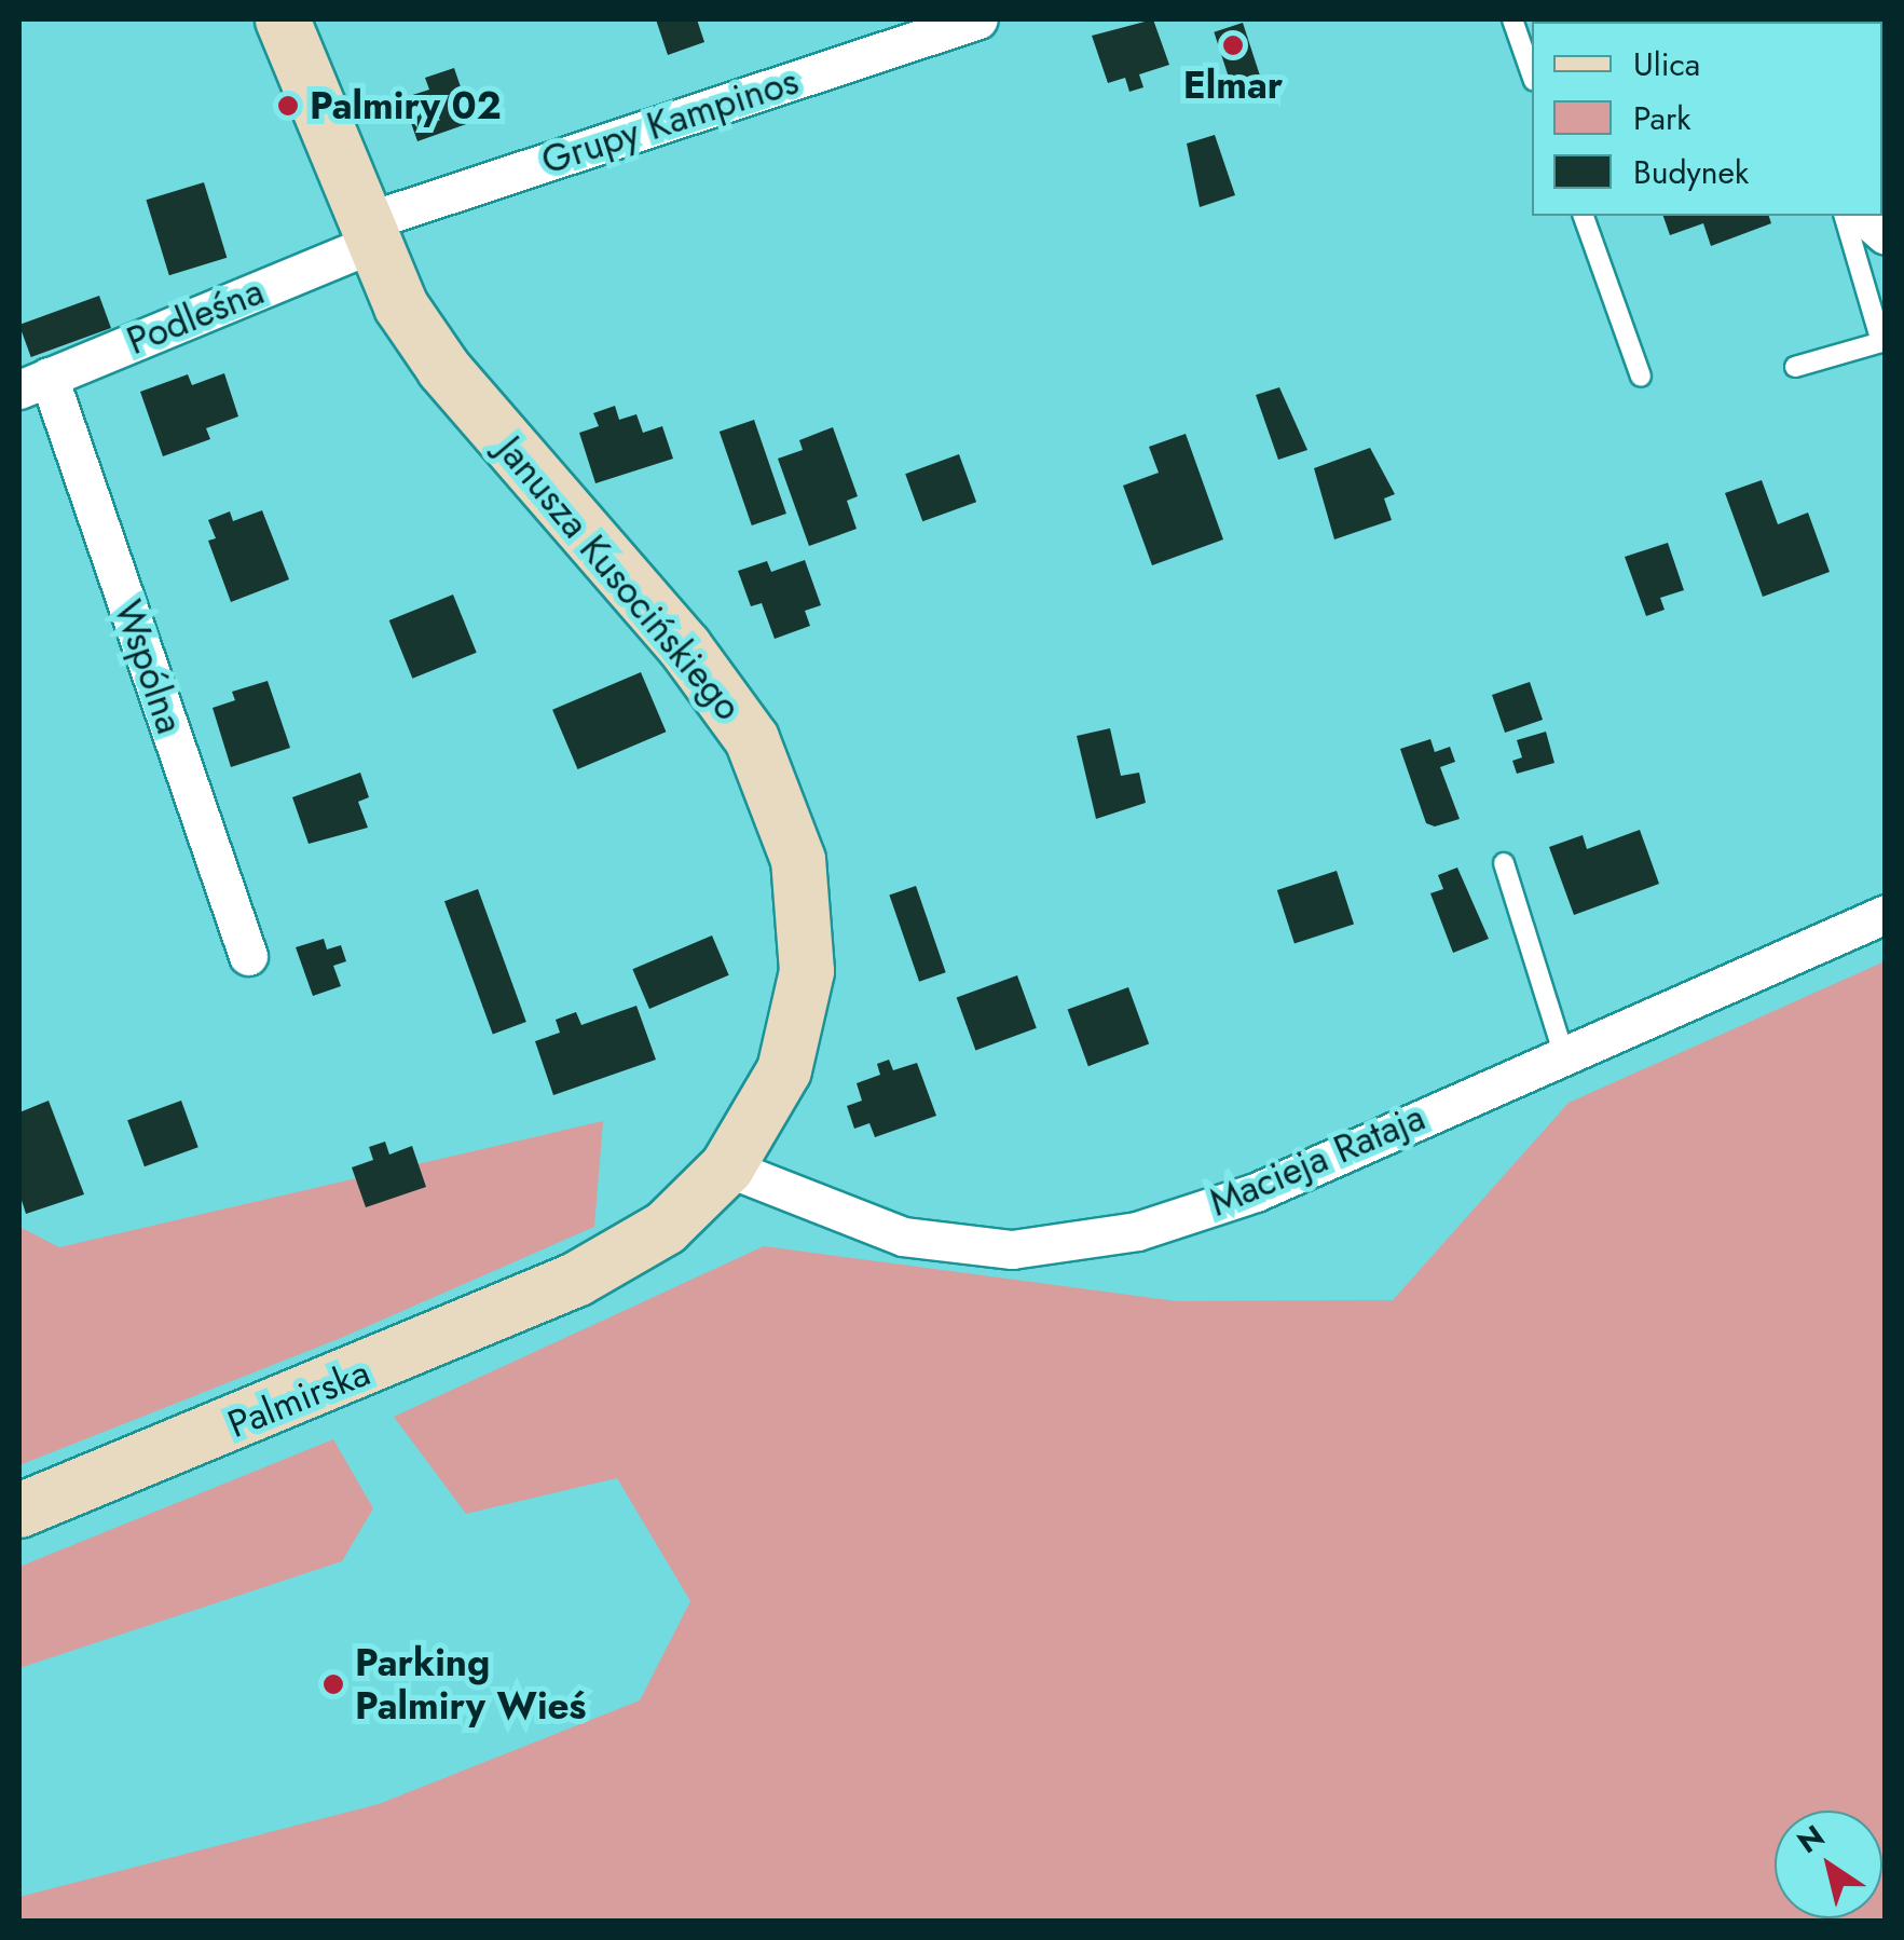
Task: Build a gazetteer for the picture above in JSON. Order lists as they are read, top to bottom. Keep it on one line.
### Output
{"streets":{"street":["Grupy Kampinos","Podleśna","Janusza Kusocińskiego","Wspólna","Macieja Rataja","Palmirska"]},"crossings":[["Grupy Kampinos","Podleśna"],["Grupy Kampinos","Janusza Kusocińskiego"],["Podleśna","Janusza Kusocińskiego"],["Podleśna","Wspólna"],["Janusza Kusocińskiego","Macieja Rataja"],["Janusza Kusocińskiego","Palmirska"]],"places":["Elmar","Palmiry 02","Parking Palmiry Wieś"],"legend":["Ulica","Park","Budynek"],"north":"top left"}
